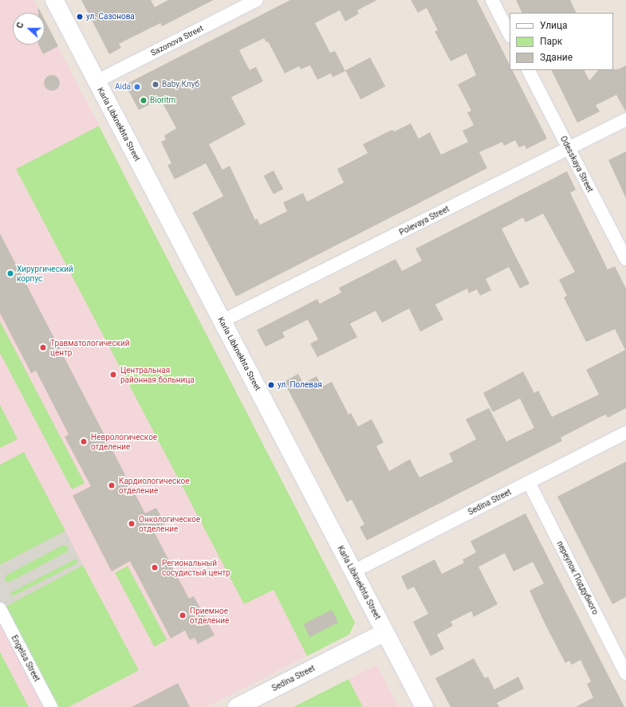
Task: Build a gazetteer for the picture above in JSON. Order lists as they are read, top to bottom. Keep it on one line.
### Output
{"streets":{"street":["Sazonova Street","Karla Libknekhta Street","Odesskaya Street","Polevaya Street","Sedina Street","переулок Поддубного","Engelsa Street"]},"crossings":[["Sazonova Street","Karla Libknekhta Street"],["Karla Libknekhta Street","Polevaya Street"],["Karla Libknekhta Street","Sedina Street"],["Odesskaya Street","Polevaya Street"],["Sedina Street","переулок Поддубного"]],"places":["ул. Сазонова","Baby Клуб","Aida","Bioritm","Хирургический корпус","Травматологический центр","Центральная районная больница","ул. Полевая","Неврологическое отделение","Кардиологическое отделение","Онкологическое отделение","Региональный сосудистый центр","Приемное отделение"],"legend":["Улица","Парк","Здание"],"north":"left"}
